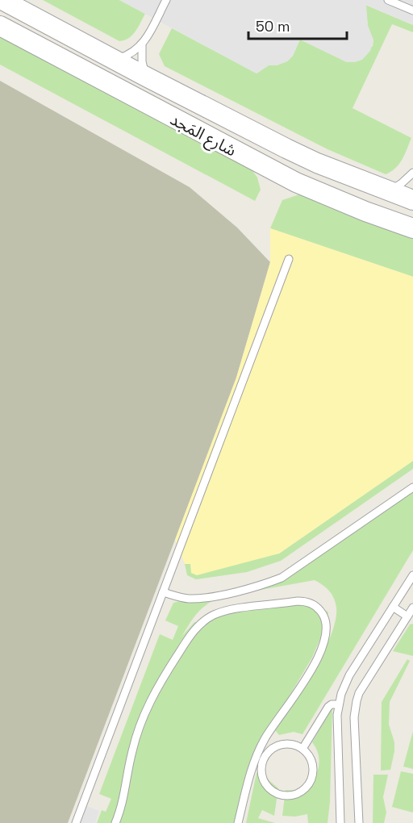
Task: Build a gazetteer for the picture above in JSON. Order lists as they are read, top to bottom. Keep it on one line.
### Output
{"streets":{"street":["شارع المَجد"]},"scale_bar":"50 m"}
